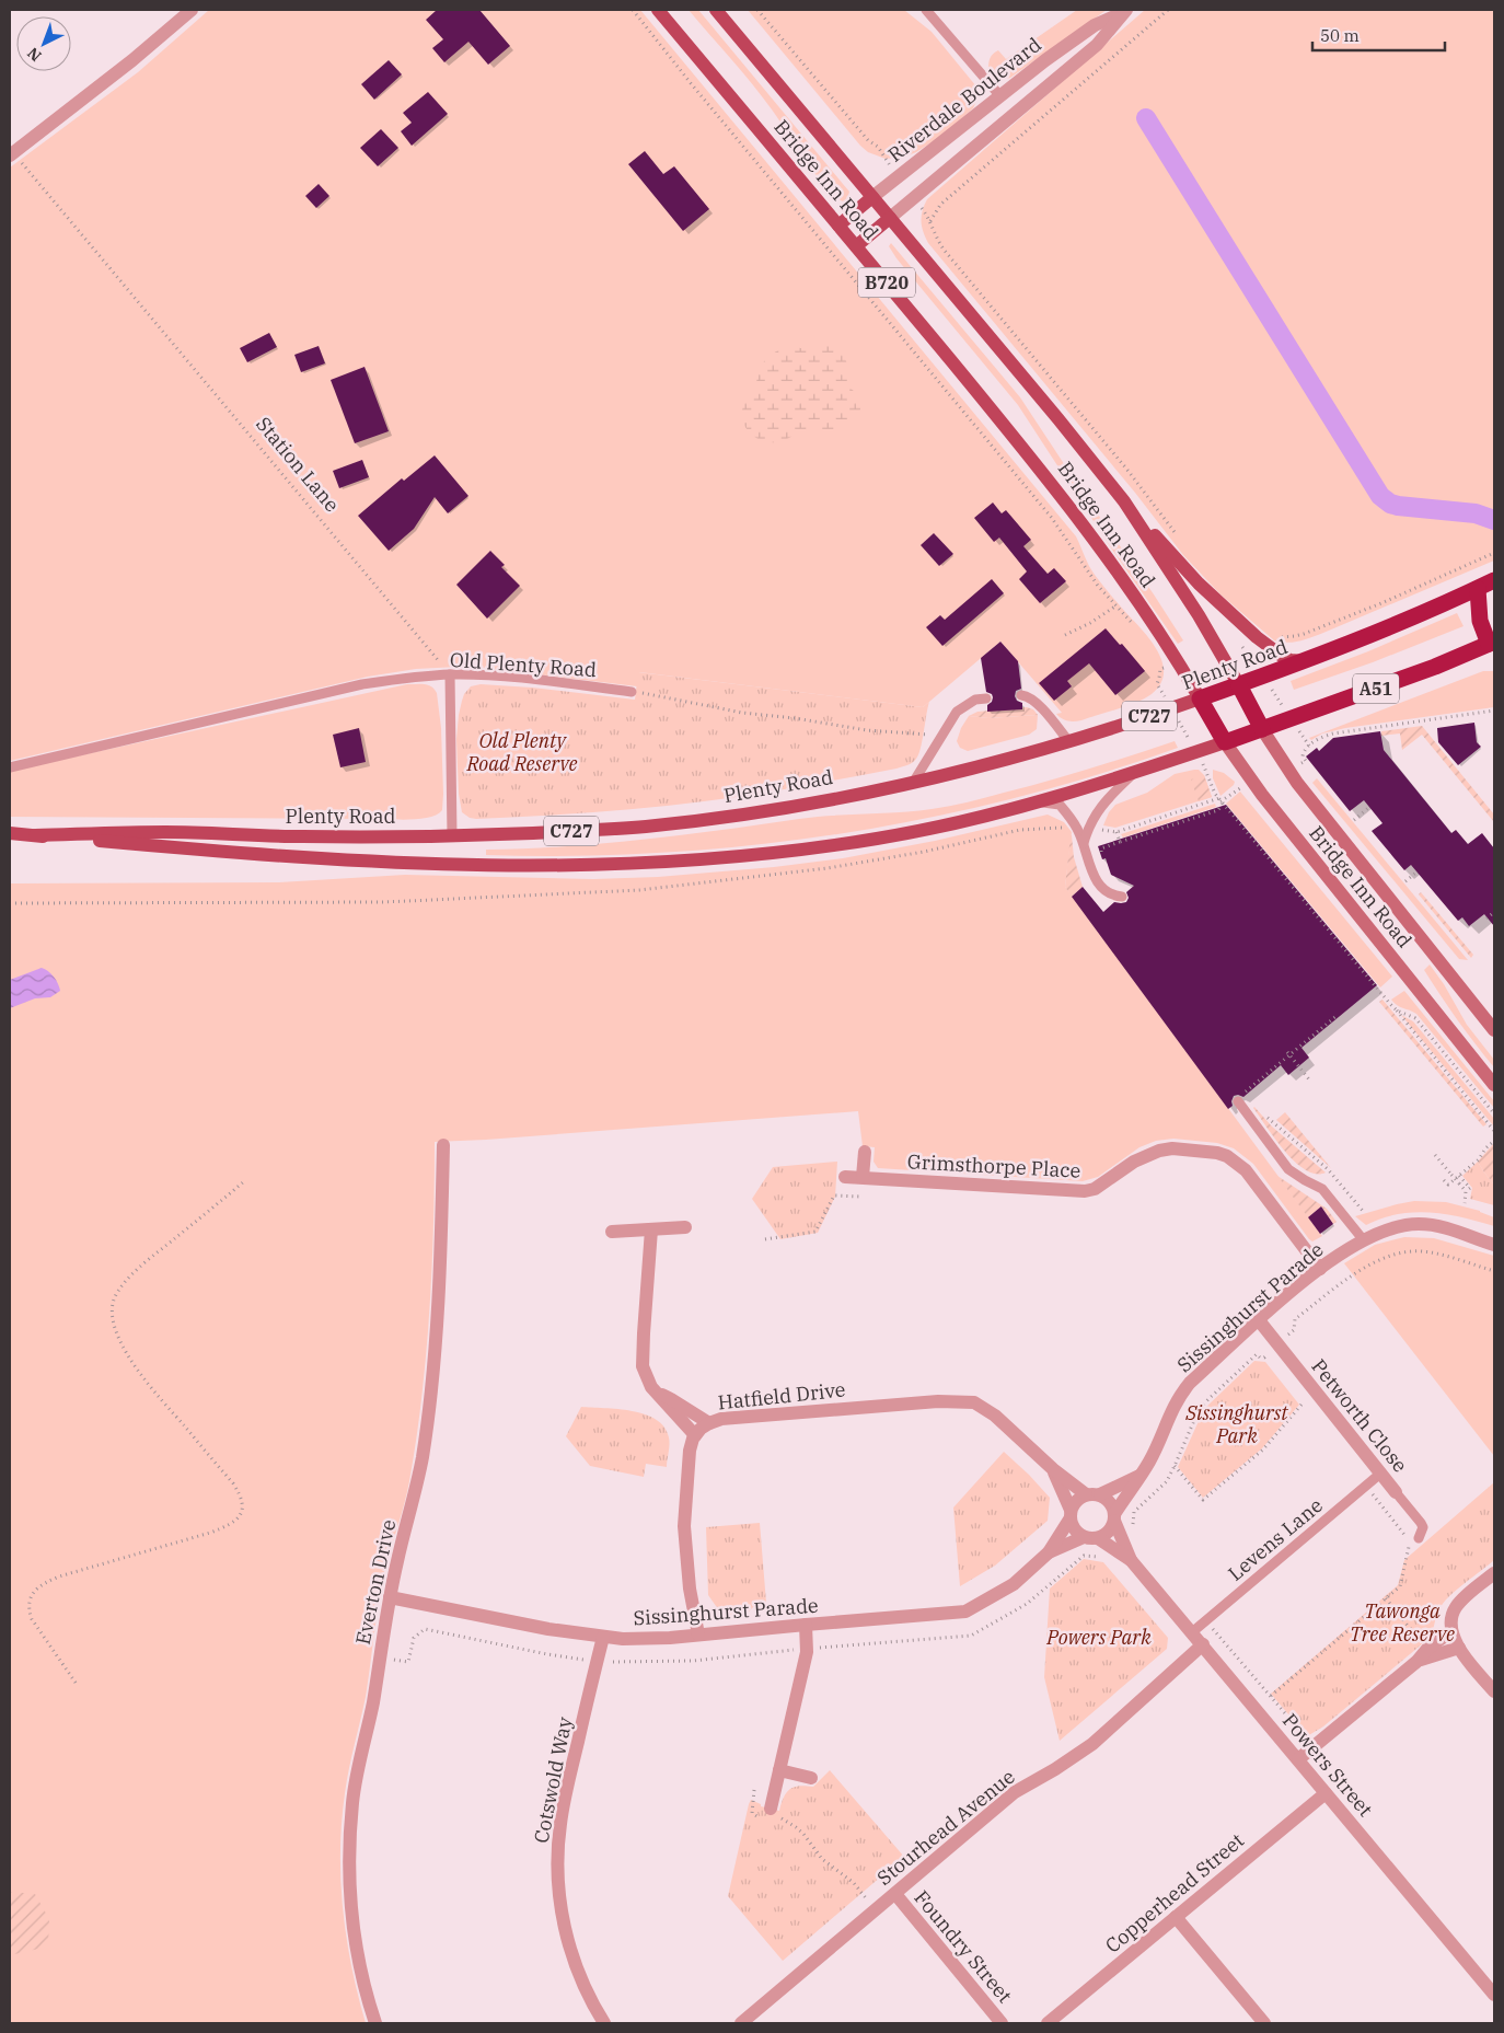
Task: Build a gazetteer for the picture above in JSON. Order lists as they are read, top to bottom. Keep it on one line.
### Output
{"streets":{"highway":["Bridge Inn Road","B720","Plenty Road","A51"],"main road":["Riverdale Boulevard","C727"],"street":["Grimsthorpe Place","Sissinghurst Parade","Hatfield Drive","Petworth Close","Everton Drive","Powers Street","Cotswold Way","Stourhead Avenue","Copperhead Street","Foundry Street"],"lane":["Old Plenty Road","Levens Lane"],"path":["Station Lane"]},"crossings":[["Riverdale Boulevard","Bridge Inn Road"],["Bridge Inn Road","Plenty Road"],["Station Lane","Old Plenty Road"],["Grimsthorpe Place","Sissinghurst Parade"],["Sissinghurst Parade","Hatfield Drive"],["Sissinghurst Parade","Petworth Close"],["Sissinghurst Parade","Everton Drive"],["Sissinghurst Parade","Powers Street"],["Sissinghurst Parade","Cotswold Way"],["Hatfield Drive","Powers Street"],["Petworth Close","Levens Lane"],["Levens Lane","Powers Street"],["Powers Street","Stourhead Avenue"],["Powers Street","Copperhead Street"],["Stourhead Avenue","Foundry Street"]],"parks":["Old Plenty Road Reserve","Sissinghurst Park","Tawonga Tree Reserve","Powers Park"],"scale_bar":"50 m","north":"bottom left"}
